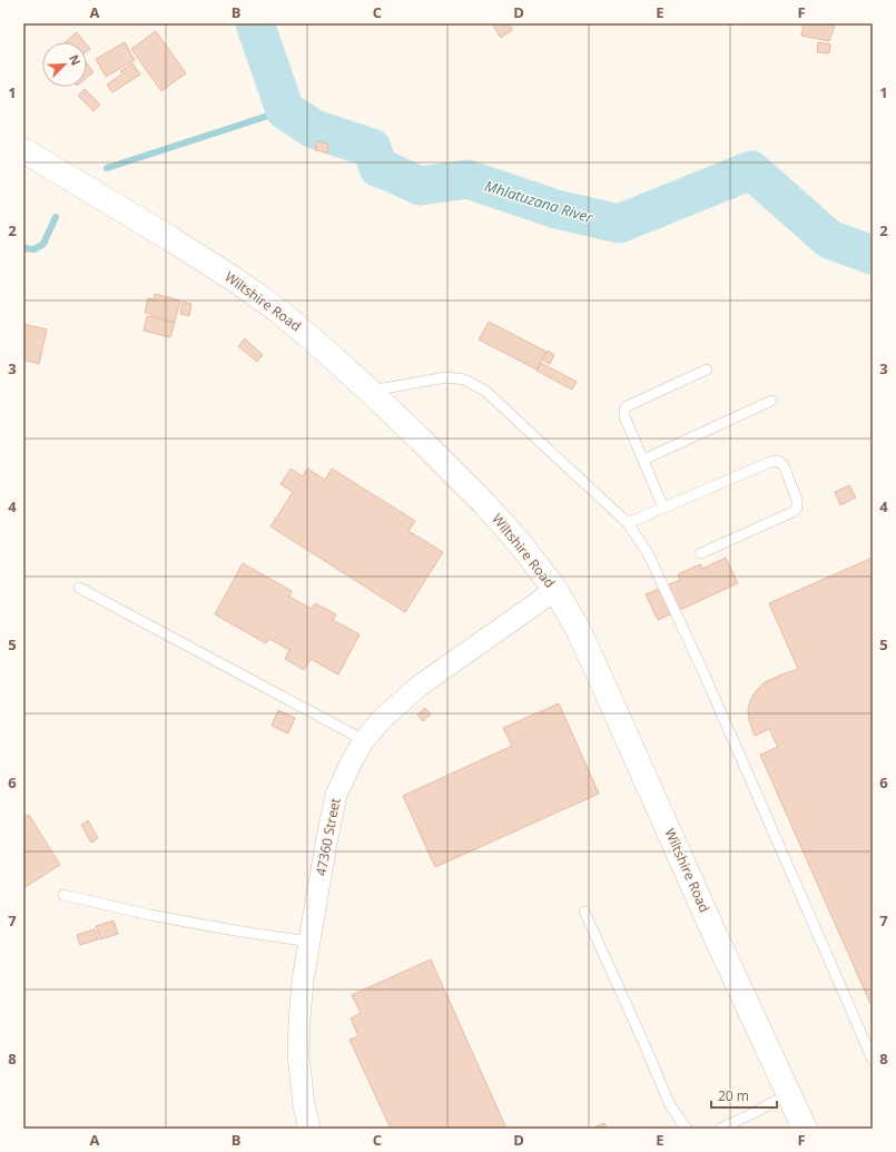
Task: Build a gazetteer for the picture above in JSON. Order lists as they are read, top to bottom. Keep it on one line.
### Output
{"streets":{"street":["Wiltshire Road","47360 Street"]},"crossings":[["Wiltshire Road","47360 Street"]],"water":["Mhlatuzana River"],"scale_bar":"20 m","north":"top right","grid":{"columns":["A","B","C","D","E","F"],"rows":["1","2","3","4","5","6","7","8"]}}
